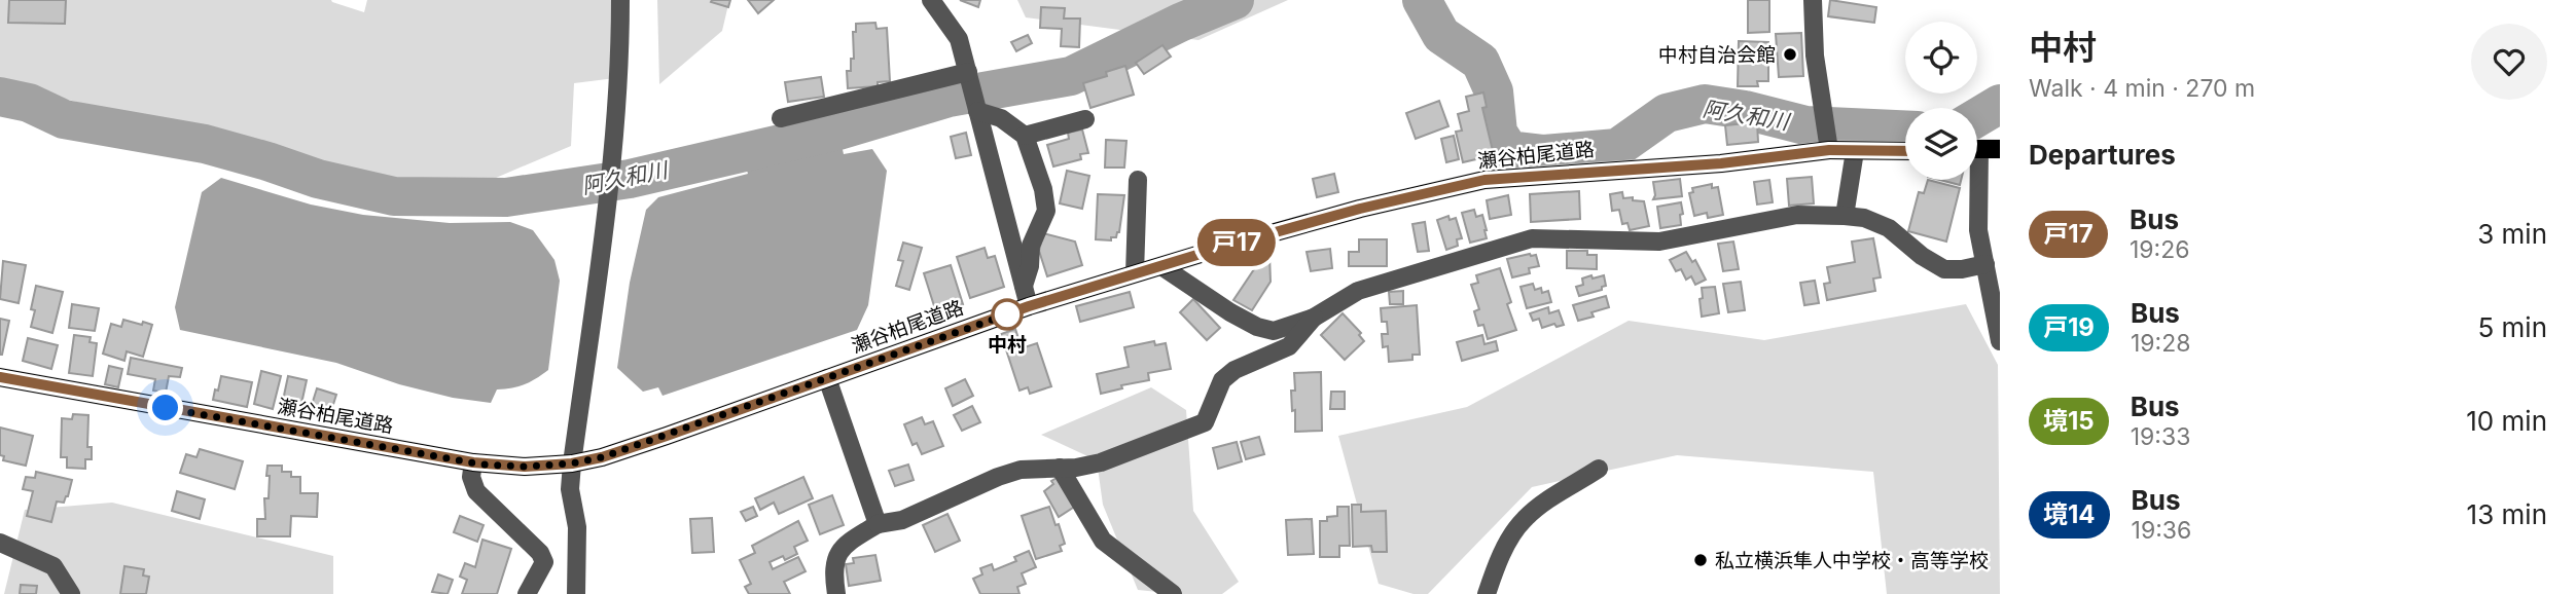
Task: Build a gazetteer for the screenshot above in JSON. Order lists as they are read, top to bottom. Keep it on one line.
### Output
{"streets":{"main road":["瀬谷柏尾道路"]},"water":["阿久和川"],"places":["中村自治会館","中村","私立横浜隼人中学校・高等学校"],"lines":["bus line 戸17"],"page":{"on_map":"戸17","heading":[["中村","Walk · 4 min · 270 m"],"Departures"],"list":[{"mark":"戸17","name":"Bus","note":"19:26","value":"3 min"},{"mark":"戸19","name":"Bus","note":"19:28","value":"5 min"},{"mark":"境15","name":"Bus","note":"19:33","value":"10 min"},{"mark":"境14","name":"Bus","note":"19:36","value":"13 min"}]}}
